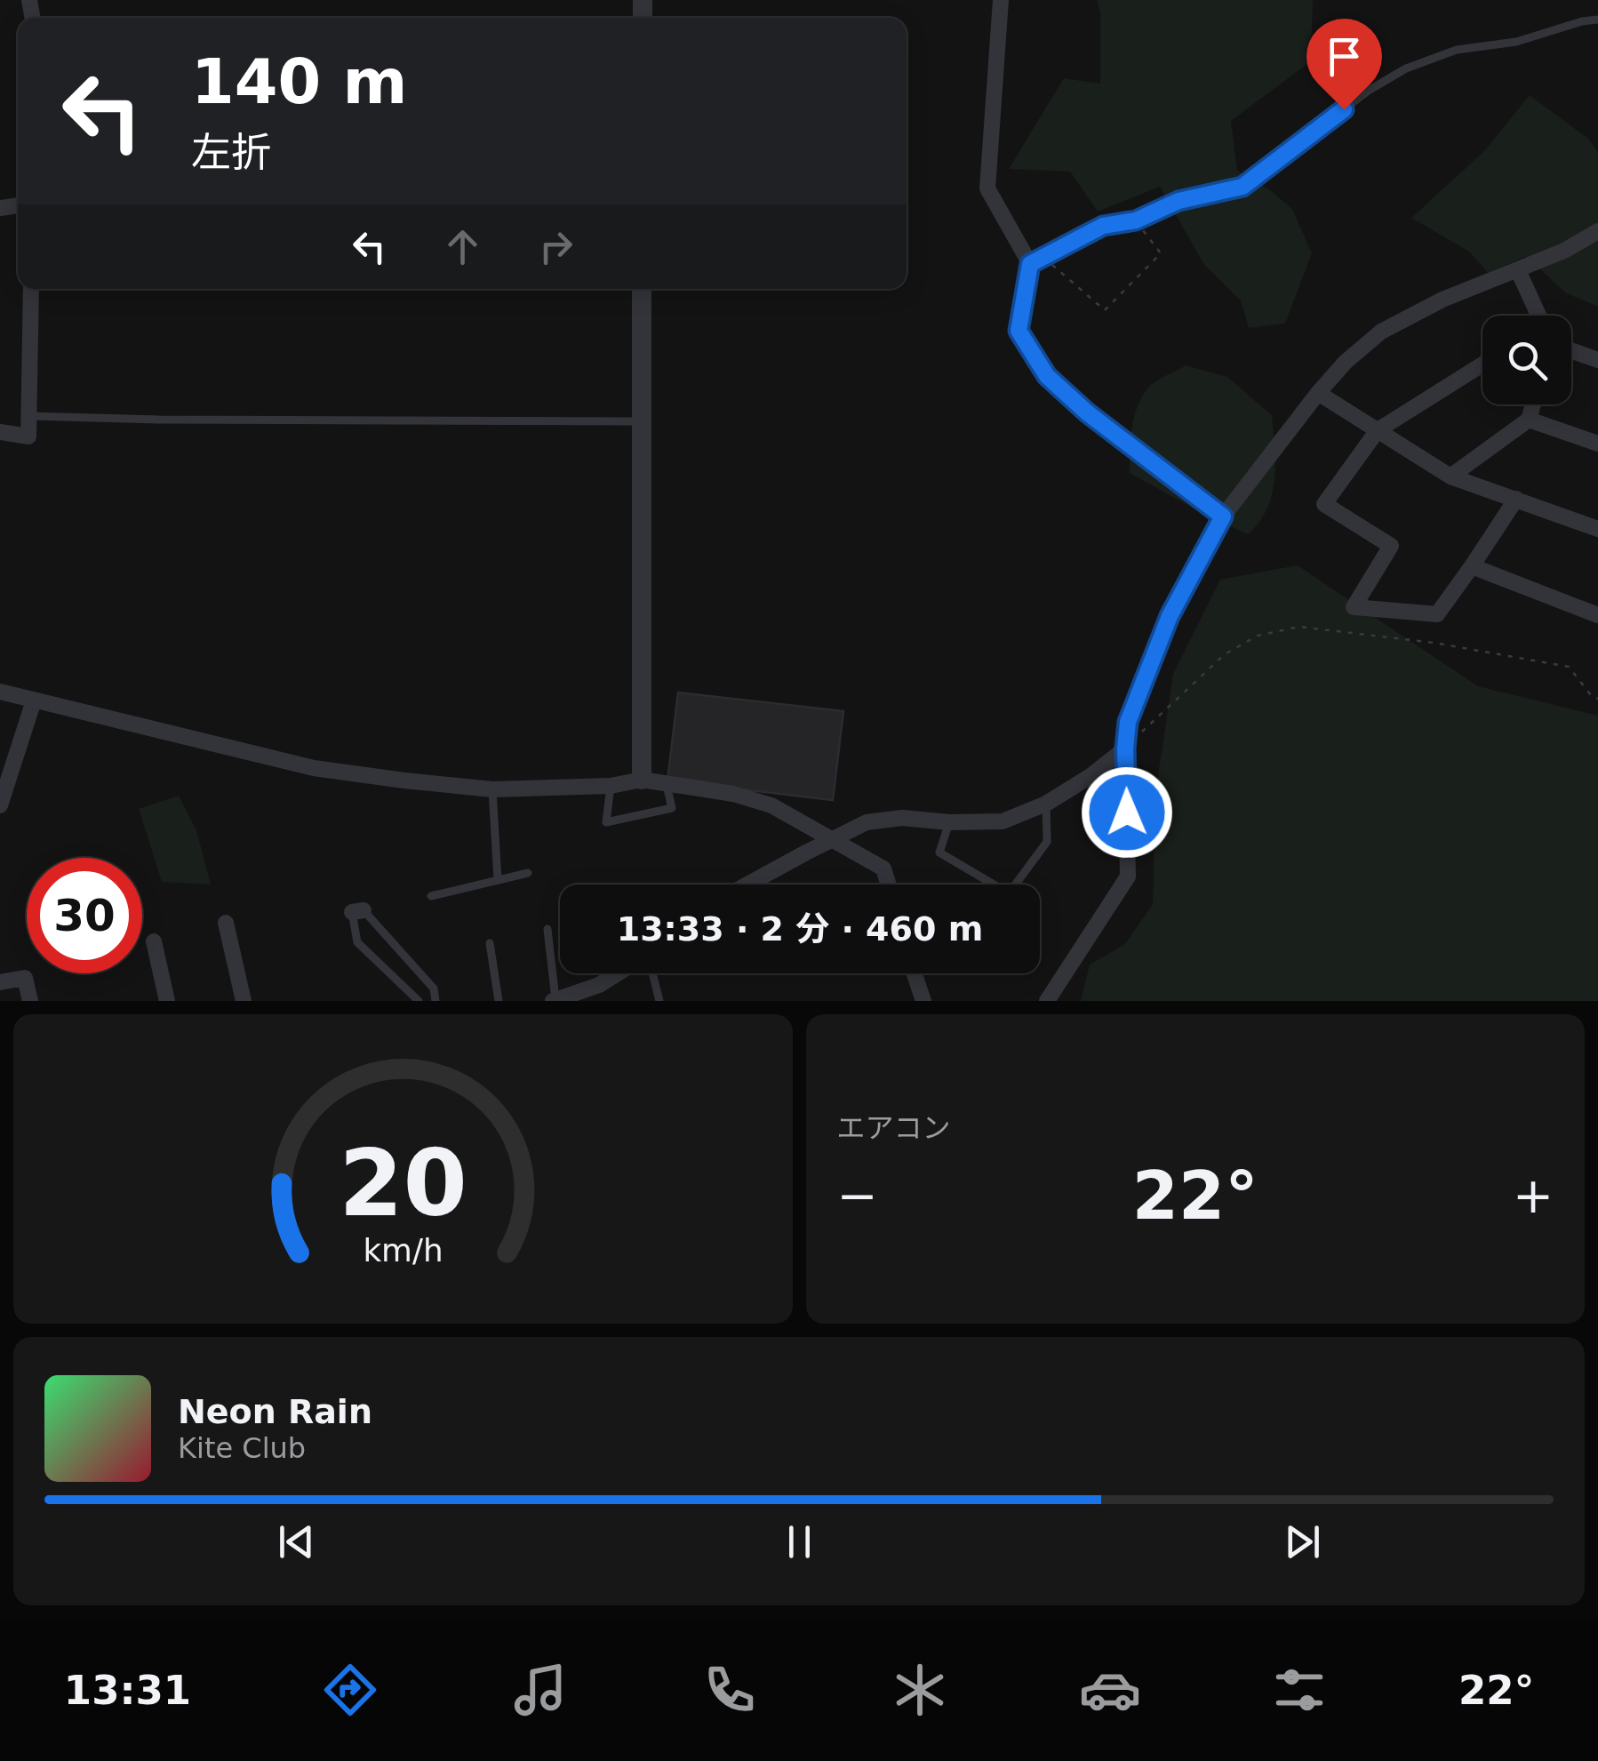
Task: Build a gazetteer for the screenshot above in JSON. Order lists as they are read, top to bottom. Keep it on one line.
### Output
{"page":{"turn":["140 m","左折"],"limit":"30","trip":"13:33 · 2 分 · 460 m","tile":"エアコン","heat":["−","22°","+"],"song":["Neon Rain","Kite Club"],"tabs":["13:31","22°"],"gauge":["20","km/h"]}}
